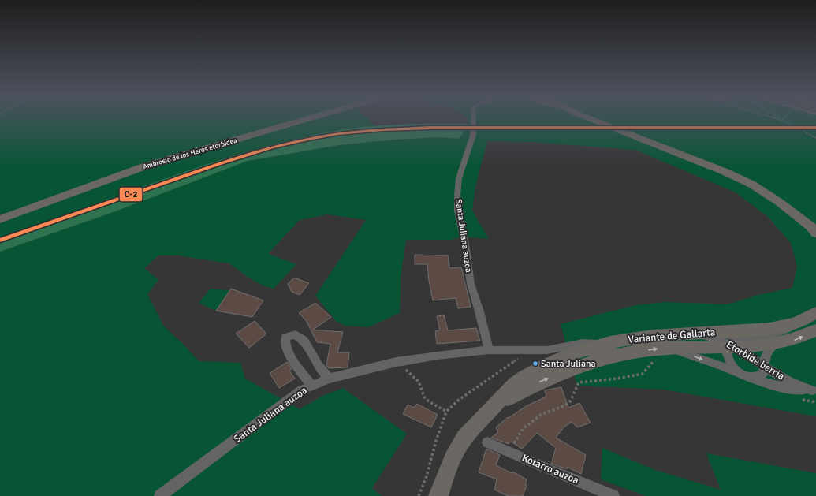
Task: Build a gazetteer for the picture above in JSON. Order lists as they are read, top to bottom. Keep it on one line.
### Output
{"streets":{"main road":["Ambrosio de los Heros etorbidea","Variante de Gallarta"],"street":["Santa Juliana auzoa","Etorbide berria","Kotarro auzoa"]},"crossings":[["Variante de Gallarta","Etorbide berria"]],"places":["Santa Juliana"],"lines":["transit line C-2"]}
